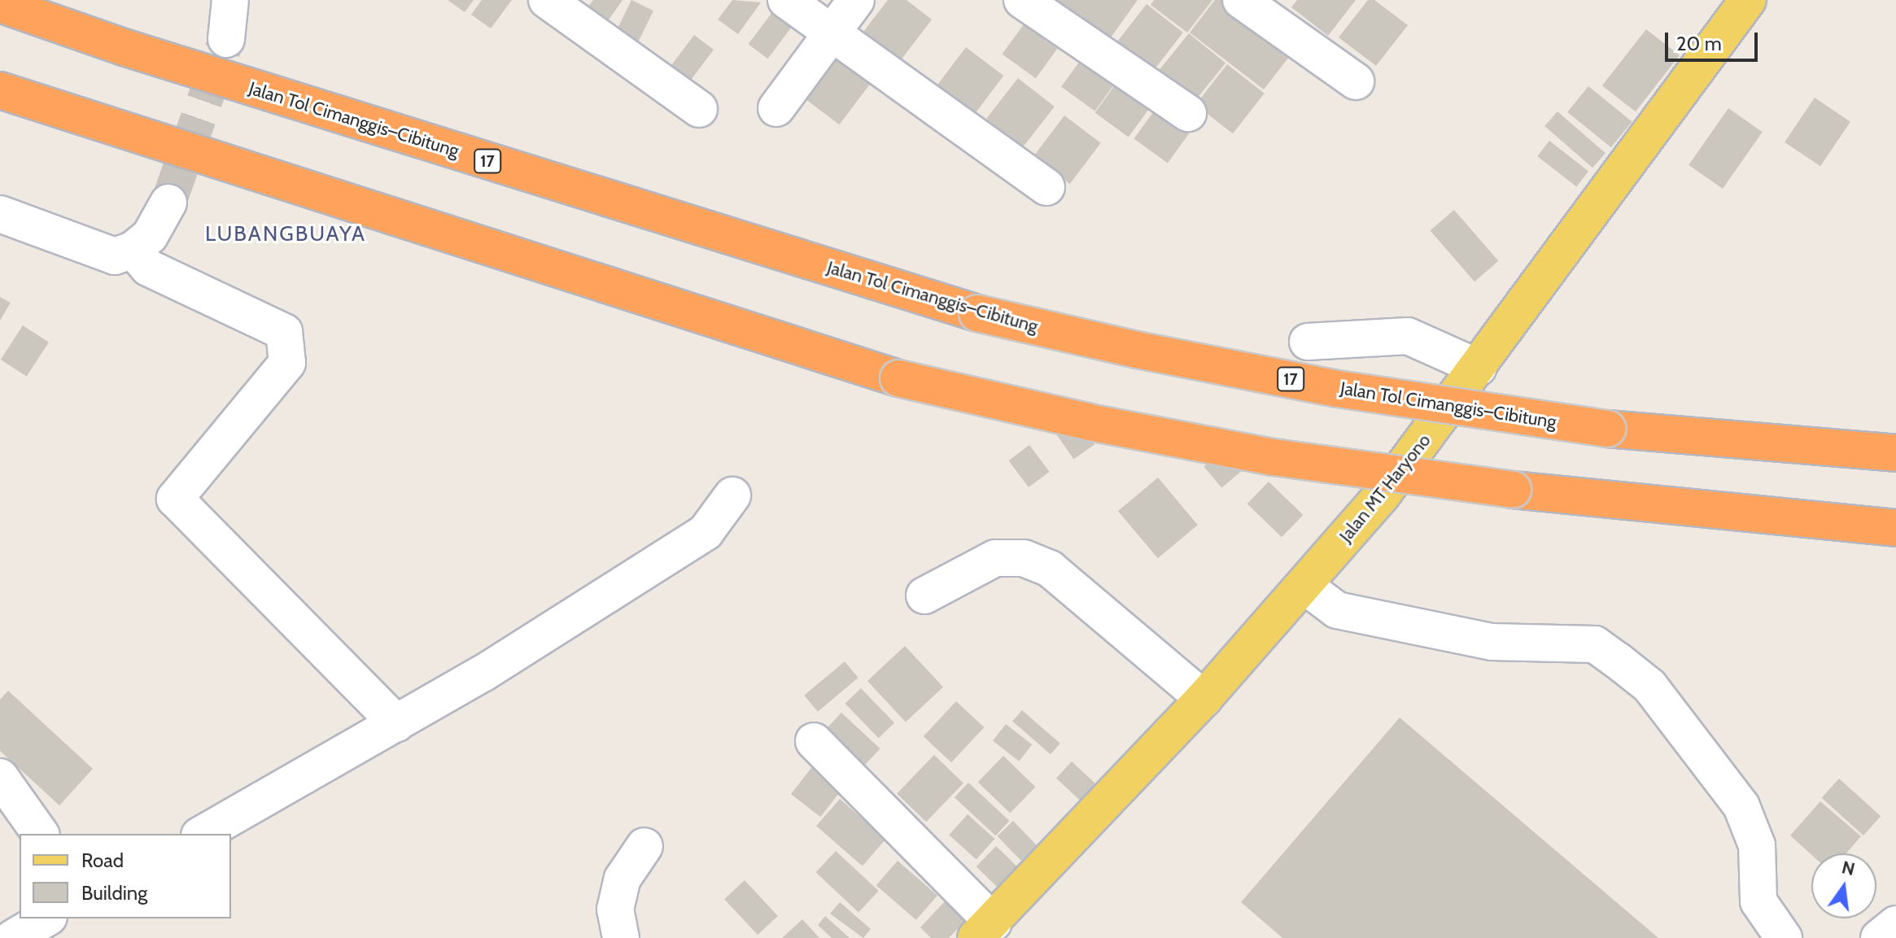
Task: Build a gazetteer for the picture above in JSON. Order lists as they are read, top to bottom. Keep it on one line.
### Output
{"streets":{"highway":["Jalan Tol Cimanggis–Cibitung","17"],"main road":["Jalan MT Haryono"]},"districts":["LUBANGBUAYA"],"legend":["Road","Building"],"scale_bar":"20 m","north":"top"}
